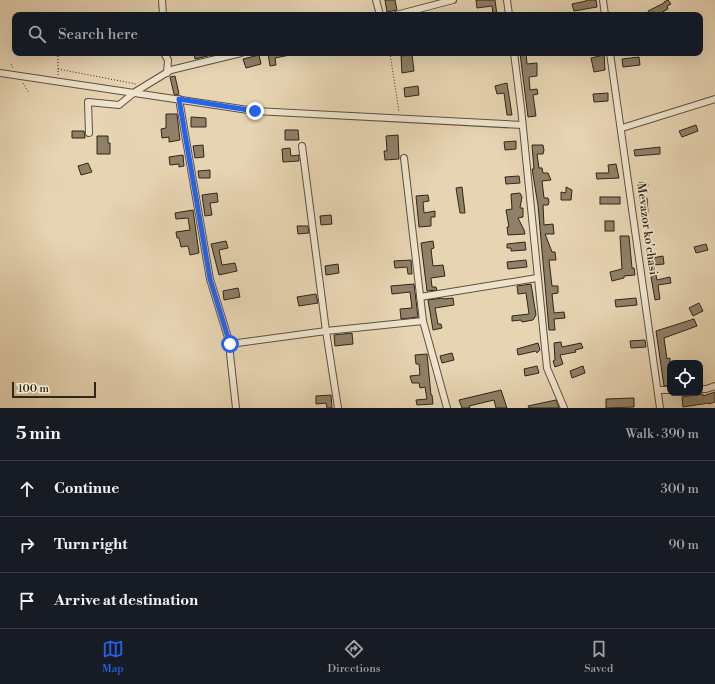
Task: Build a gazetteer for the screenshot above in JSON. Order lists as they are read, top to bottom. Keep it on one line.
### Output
{"streets":{"street":["Mevazor ko'chasi"]},"scale_bar":"100 m","page":{"search":"Search here","scale":"100 m","heading":["5 min","Walk · 390 m"],"list":[["Continue","300 m"],["Turn right","90 m"],"Arrive at destination"],"nav":["Map","Directions","Saved"]}}
